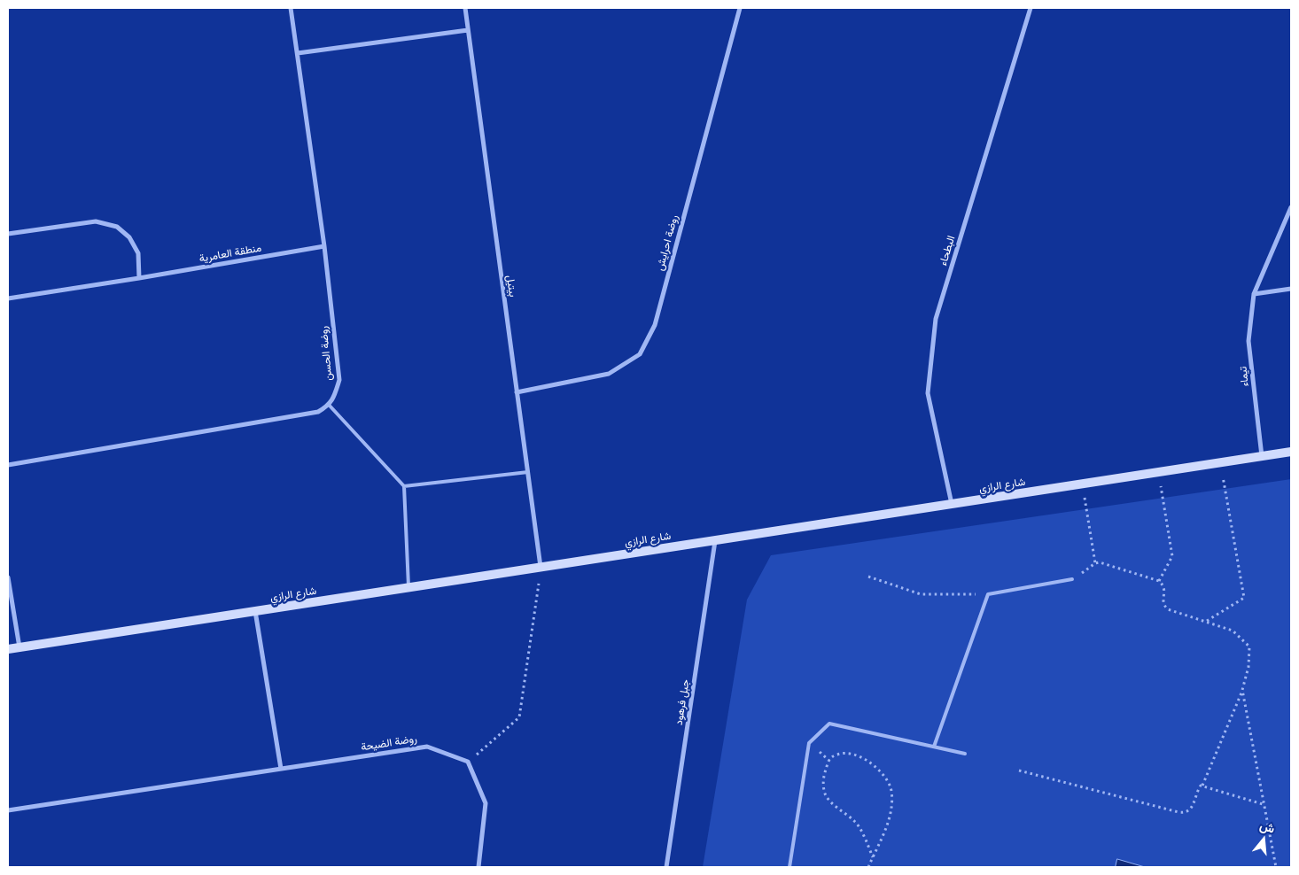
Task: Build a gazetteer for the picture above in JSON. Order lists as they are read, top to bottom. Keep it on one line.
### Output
{"streets":{"street":["روضة احرايش","البطحاء","منطقة العامرية","بيتيل","روضة الحسن","تيماء","شارع الرازي","جبل فرهود","روضة الضيحة"]},"crossings":[["روضة احرايش","بيتيل"],["البطحاء","شارع الرازي"],["منطقة العامرية","روضة الحسن"],["بيتيل","شارع الرازي"],["تيماء","شارع الرازي"],["شارع الرازي","جبل فرهود"]],"north":"top"}
